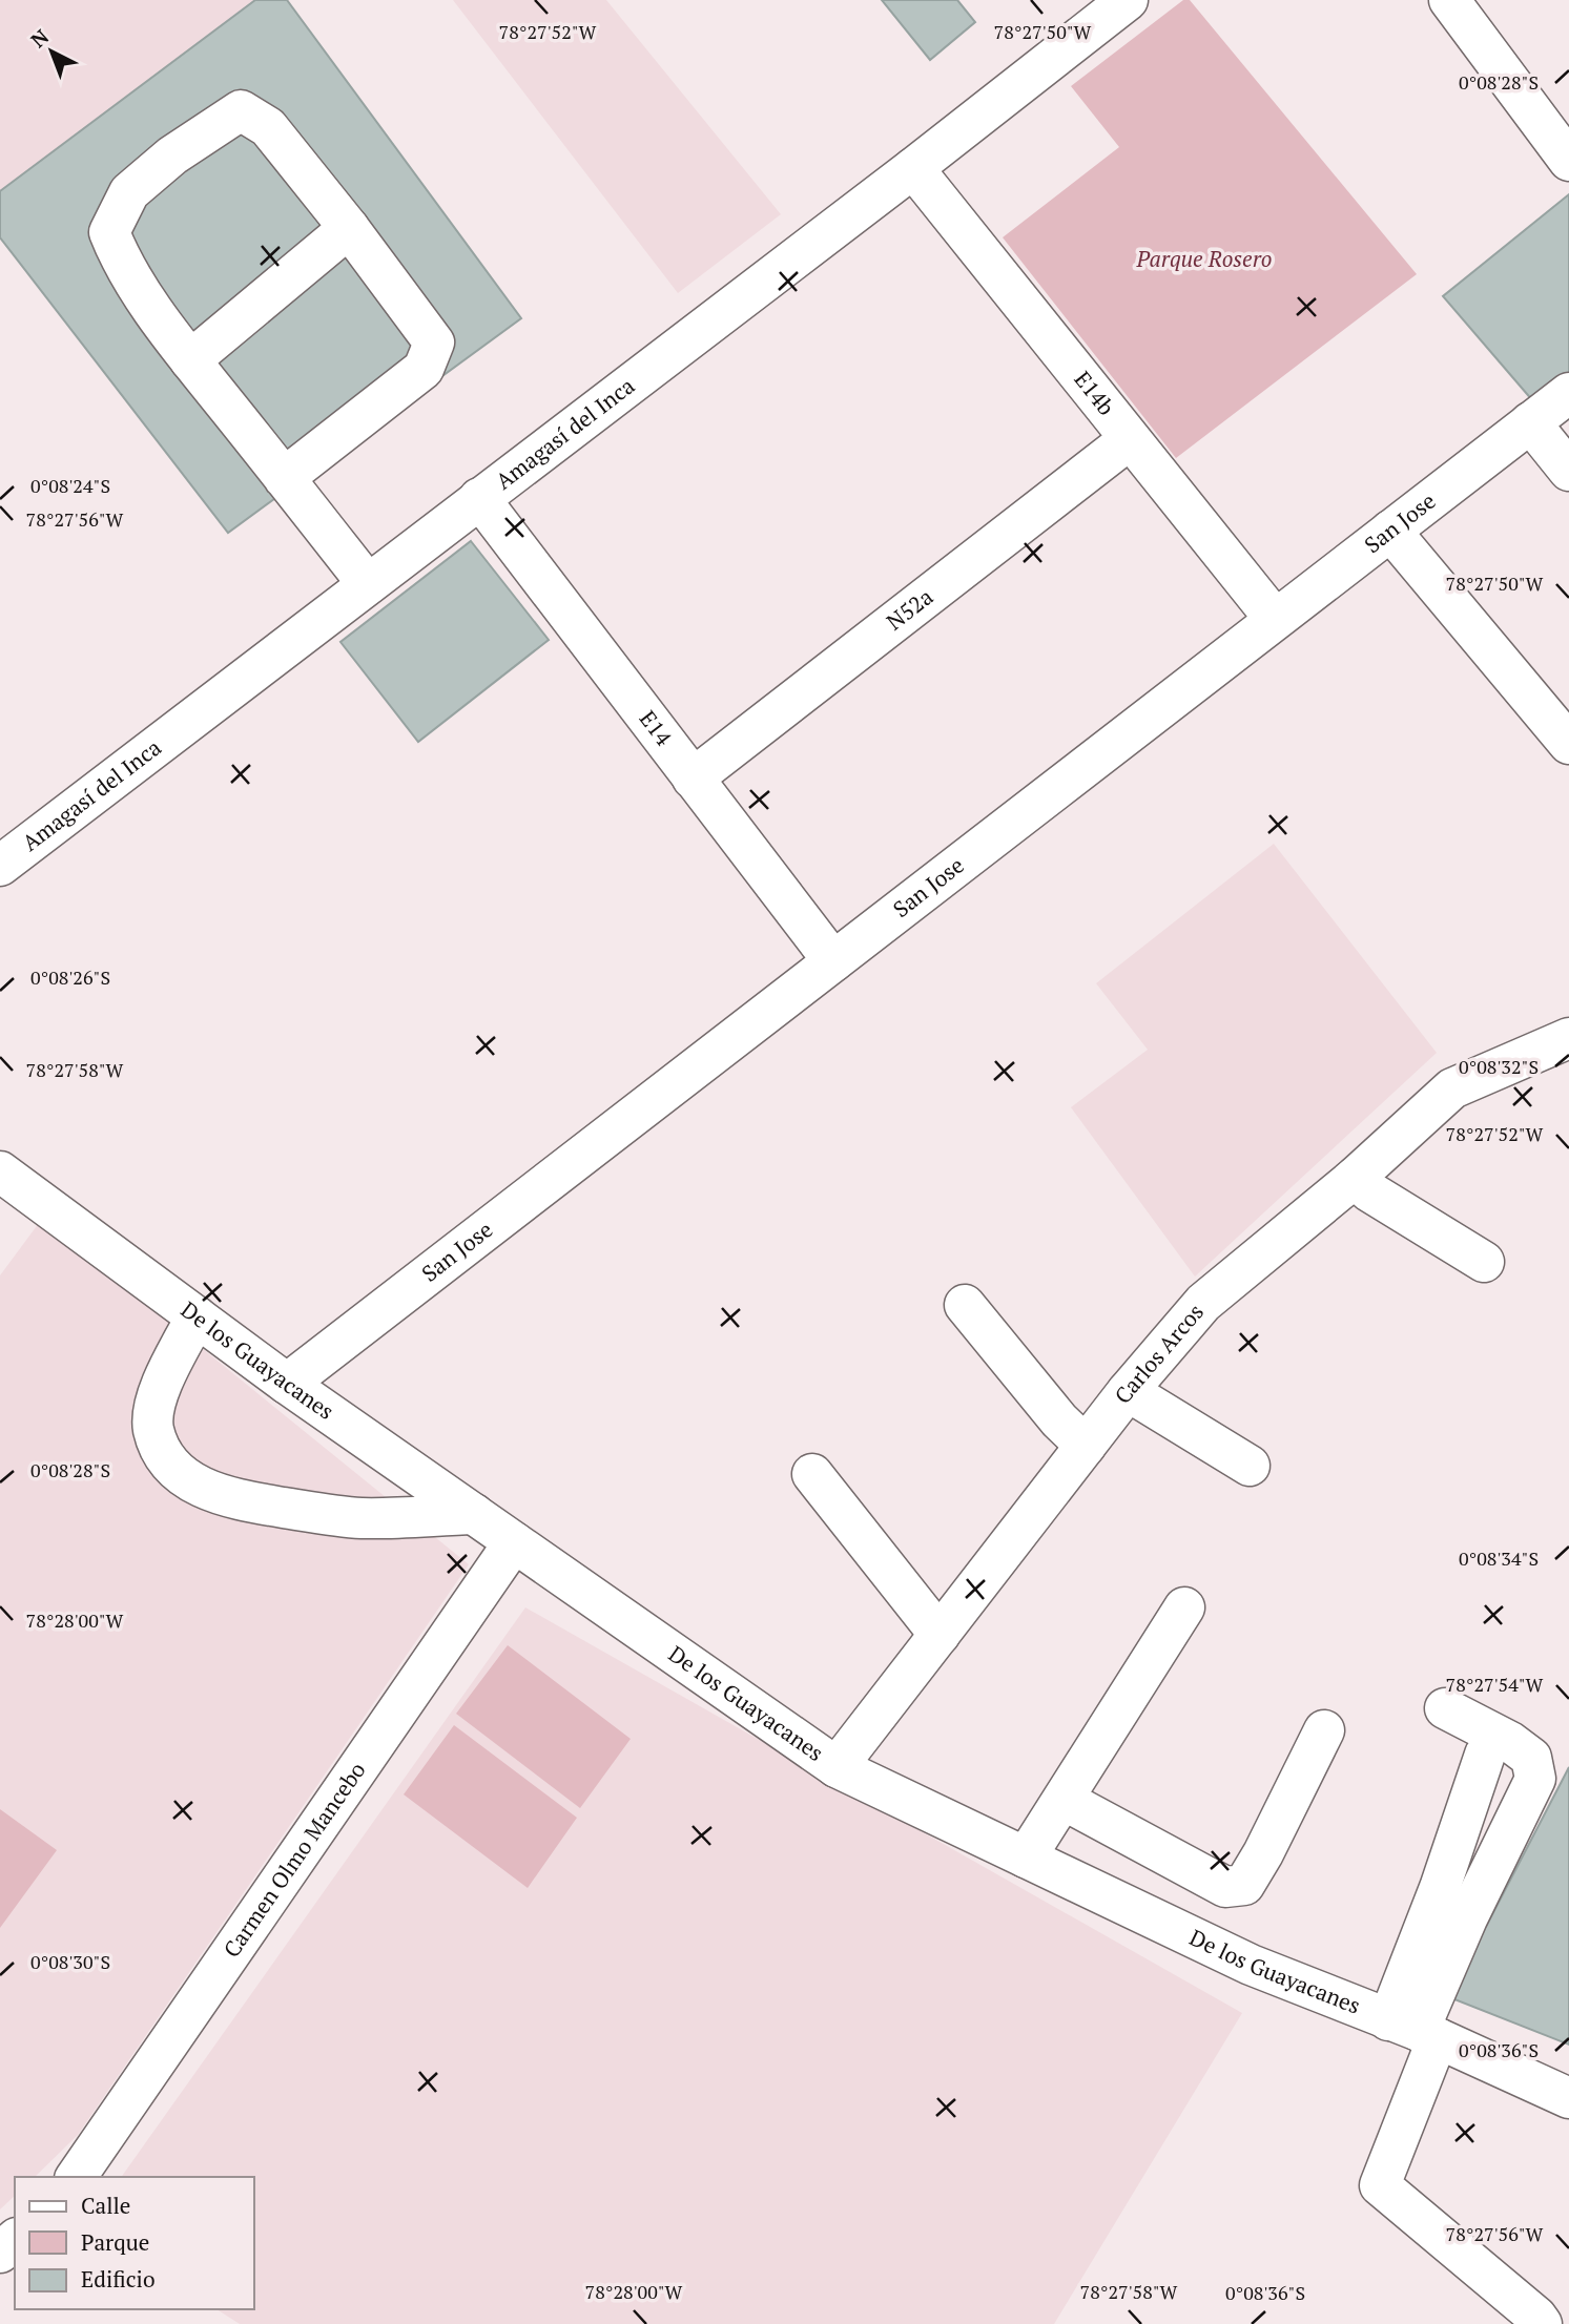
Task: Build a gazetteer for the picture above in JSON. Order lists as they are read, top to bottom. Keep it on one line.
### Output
{"streets":{"street":["E14b","Amagasí del Inca","San Jose","N52a","E14","Carlos Arcos","De los Guayacanes","Carmen Olmo Mancebo"]},"crossings":[["E14b","Amagasí del Inca"],["E14b","San Jose"],["E14b","N52a"],["Amagasí del Inca","E14"],["San Jose","E14"],["San Jose","De los Guayacanes"],["N52a","E14"],["Carlos Arcos","De los Guayacanes"],["De los Guayacanes","Carmen Olmo Mancebo"]],"parks":["Parque Rosero"],"legend":["Calle","Parque","Edificio"],"north":"top left","coordinates":["78°27'52\"W","78°27'50\"W","0°08'28\"S","0°08'24\"S","78°27'56\"W","0°08'26\"S","0°08'32\"S","78°27'58\"W","0°08'34\"S","78°28'00\"W","78°27'54\"W","0°08'30\"S","0°08'36\"S"]}
